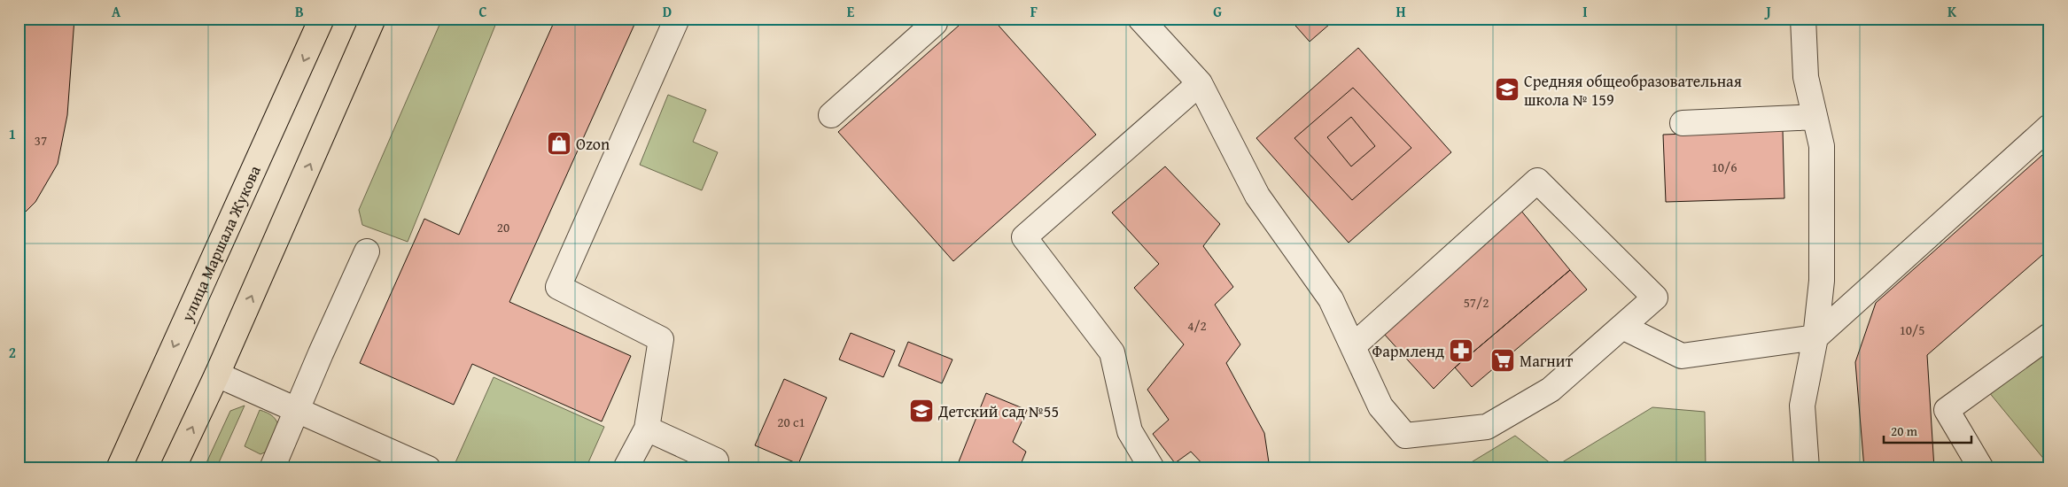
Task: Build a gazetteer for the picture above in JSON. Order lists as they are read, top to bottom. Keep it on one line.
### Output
{"streets":{"main road":["улица Маршала Жукова"]},"places":{"school or university":["Средняя общеобразовательная школа № 159","Детский сад №55"],"shop":["Ozon"],"pharmacy":["Фармленд"],"supermarket":["Магнит"]},"house_numbers":["37","10/6","20","57/2","4/2","10/5","20 с1"],"scale_bar":"20 m","grid":{"columns":["A","B","C","D","E","F","G","H","I","J","K"],"rows":["1","2"]}}
